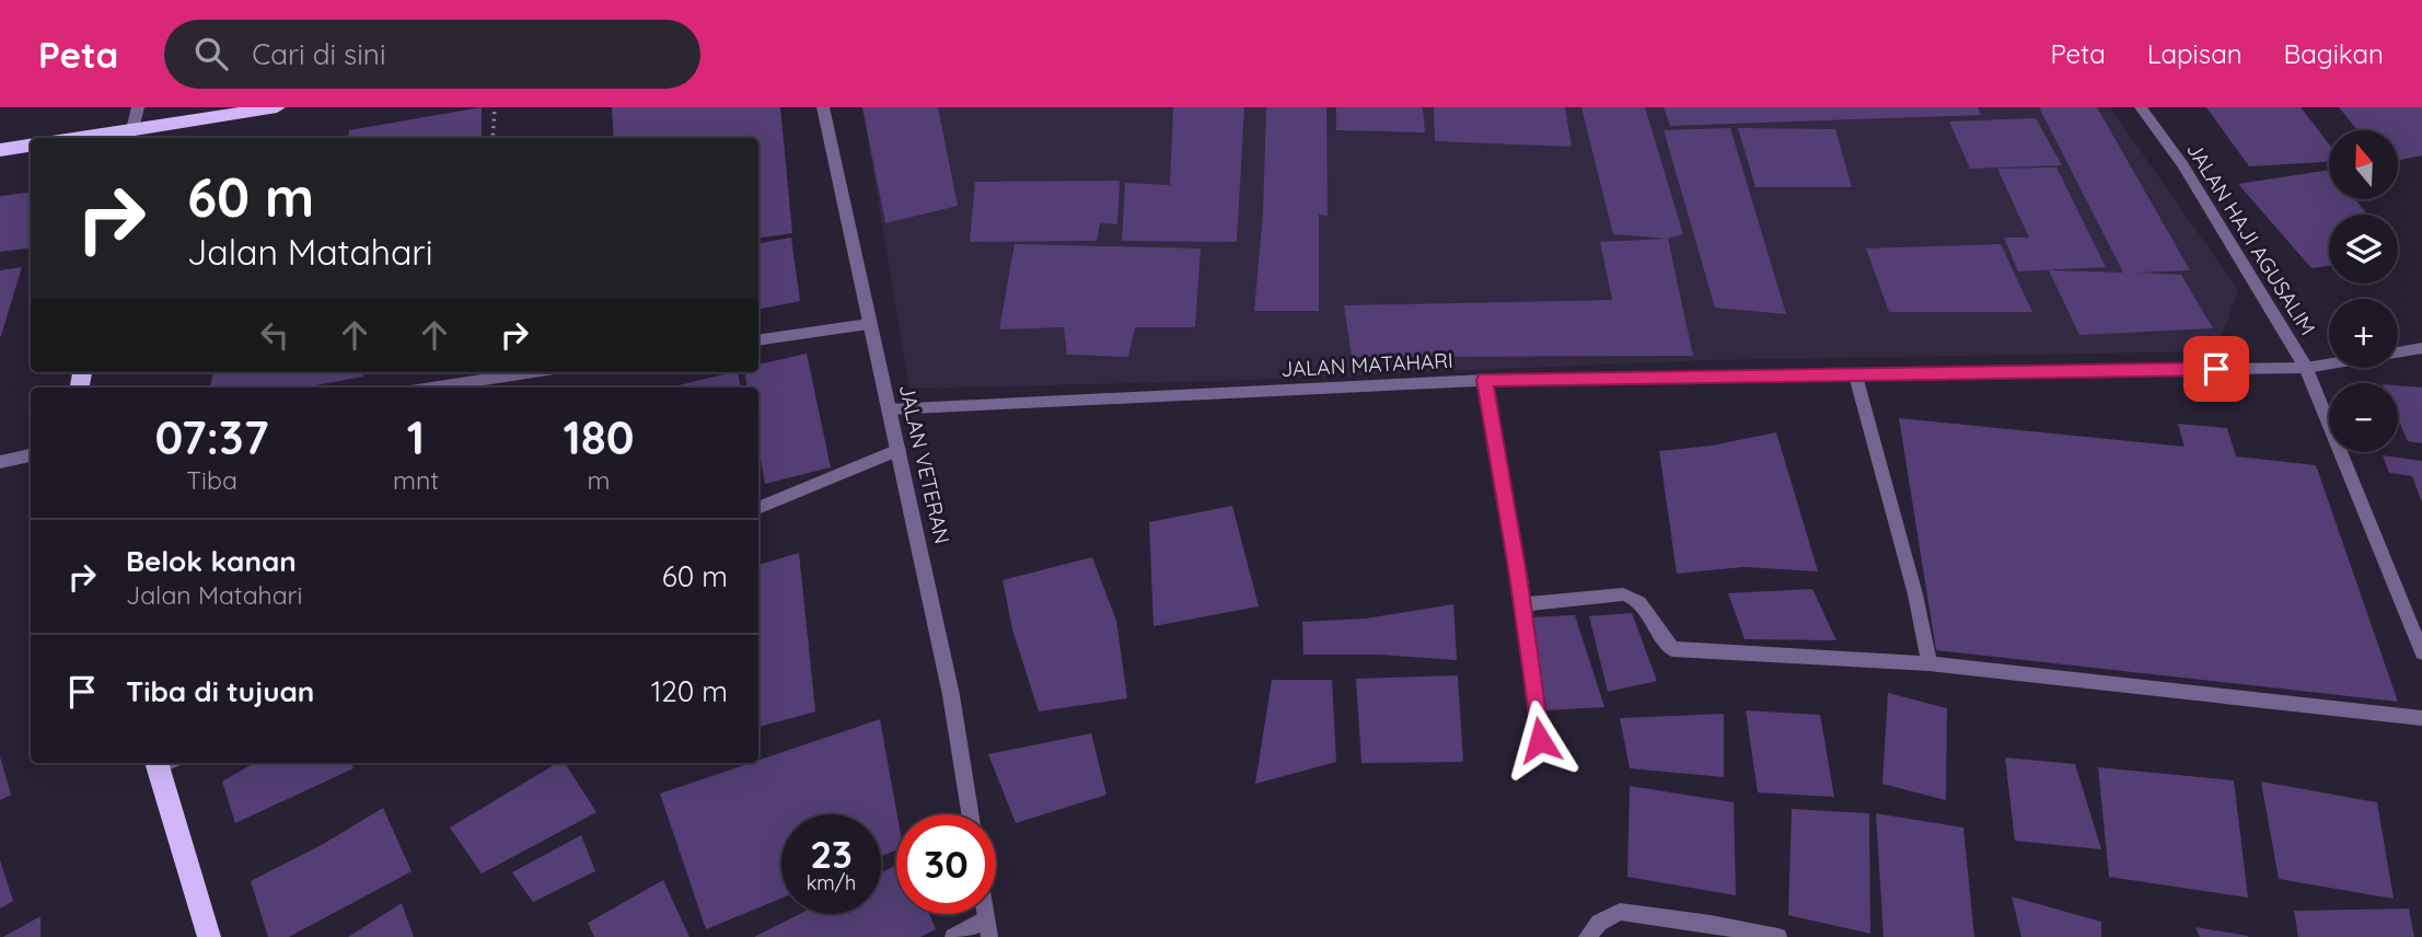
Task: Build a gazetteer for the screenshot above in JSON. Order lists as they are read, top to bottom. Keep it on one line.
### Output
{"streets":{"street":["JALAN HAJI AGUSALIM","JALAN MATAHARI","JALAN VETERAN"]},"crossings":[["JALAN HAJI AGUSALIM","JALAN MATAHARI"],["JALAN MATAHARI","JALAN VETERAN"]],"north":"top","page":{"header":"Peta","search":"Cari di sini","nav":["Peta","Lapisan","Bagikan"],"map_buttons":["+","−"],"turn":["60 m","Jalan Matahari"],"eta":["07:37","Tiba","1","mnt","180","m"],"list":[{"name":"Belok kanan","note":"Jalan Matahari","value":"60 m"},{"name":"Tiba di tujuan","value":"120 m"}],"speed":"23 km/h","limit":"30"}}
